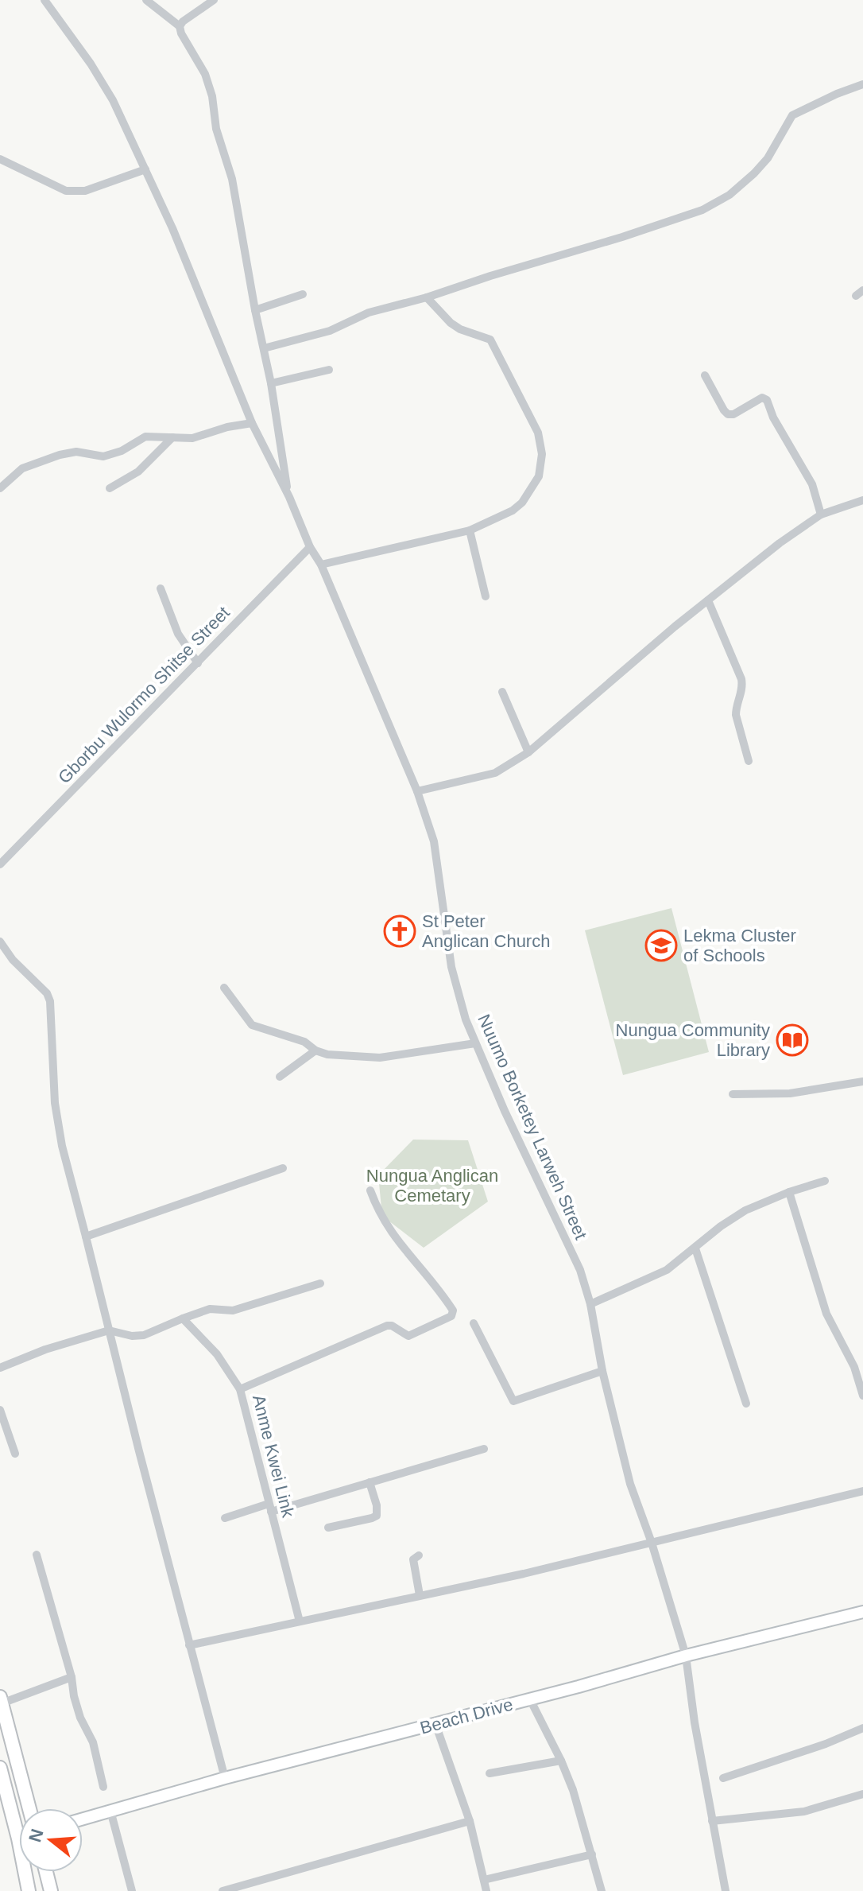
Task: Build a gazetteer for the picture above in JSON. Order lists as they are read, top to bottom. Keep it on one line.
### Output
{"streets":{"street":["Gborbu Wulormo Shitse Street","Nuumo Borketey Larweh Street","Anme Kwei Link","Beach Drive"]},"crossings":[["Gborbu Wulormo Shitse Street","Nuumo Borketey Larweh Street"],["Nuumo Borketey Larweh Street","Beach Drive"]],"parks":["Nungua Anglican Cemetary"],"places":{"church":["St Peter Anglican Church"],"school or university":["Lekma Cluster of Schools"],"library":["Nungua Community Library"]},"north":"left"}
